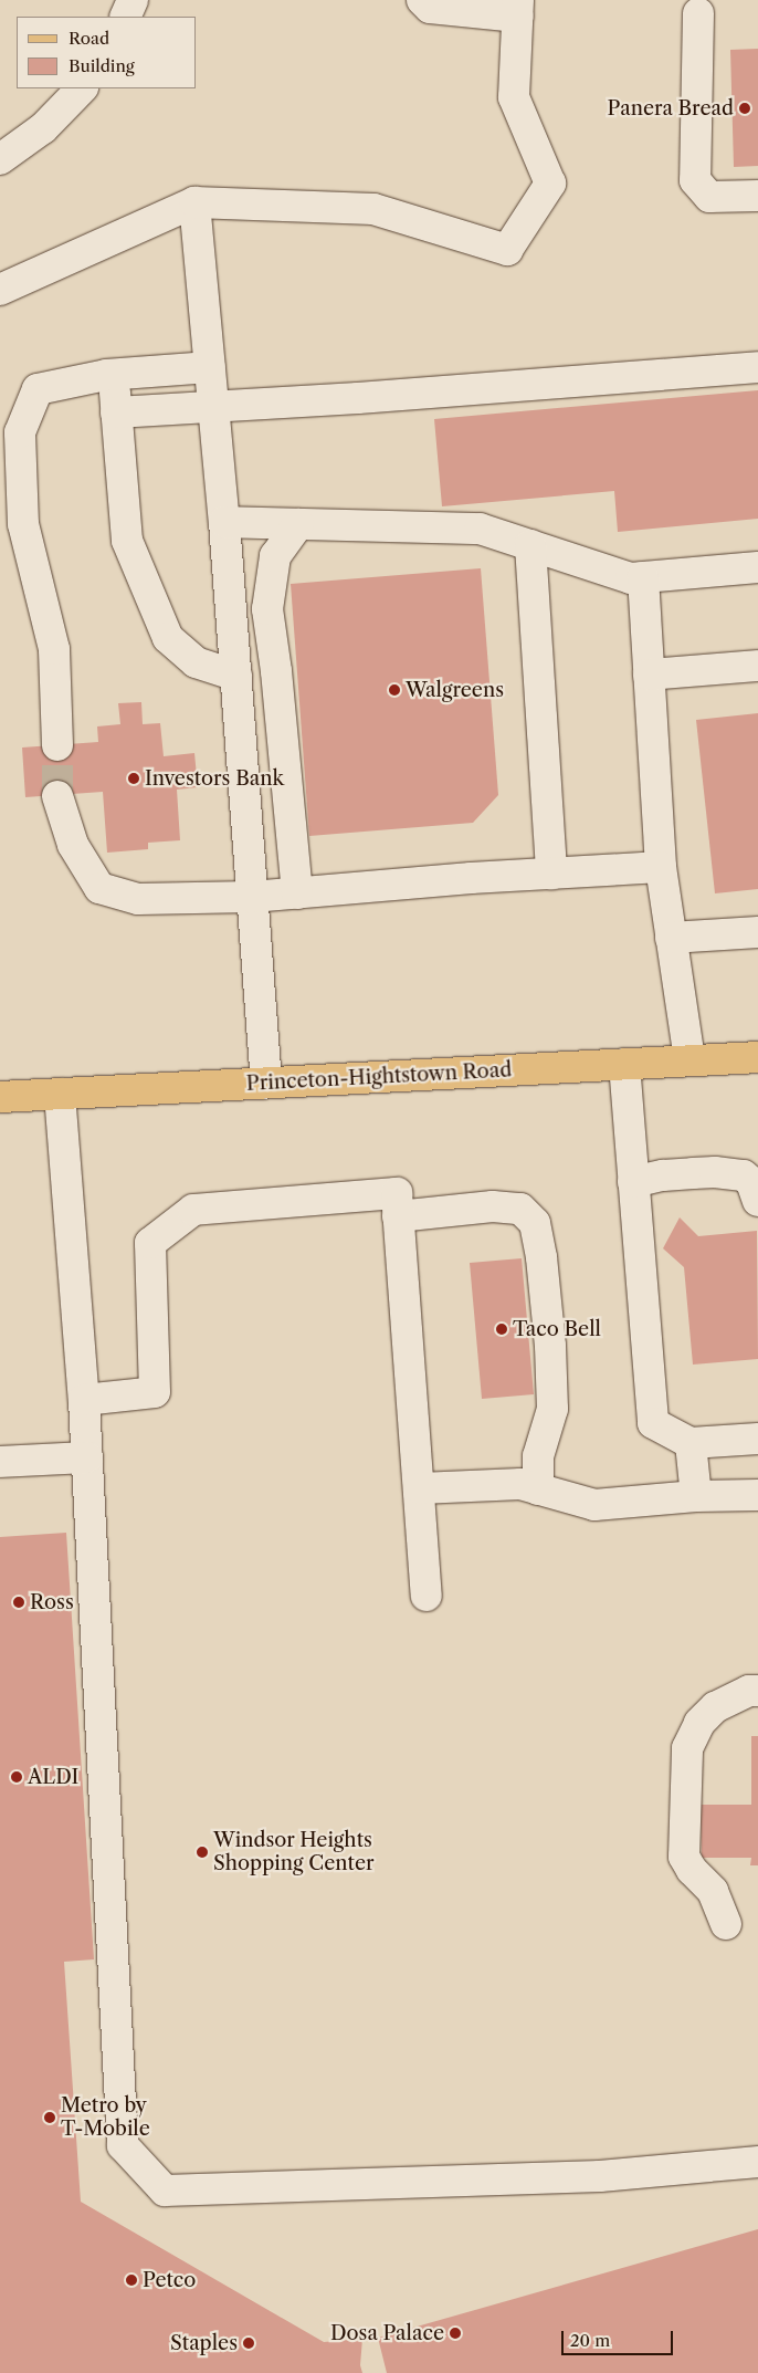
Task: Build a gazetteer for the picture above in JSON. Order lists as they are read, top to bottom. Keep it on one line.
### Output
{"streets":{"main road":["Princeton-Hightstown Road"]},"places":["Panera Bread","Walgreens","Investors Bank","Taco Bell","Ross","ALDI","Windsor Heights Shopping Center","Metro by T-Mobile","Petco","Dosa Palace","Staples"],"legend":["Road","Building"],"scale_bar":"20 m"}
